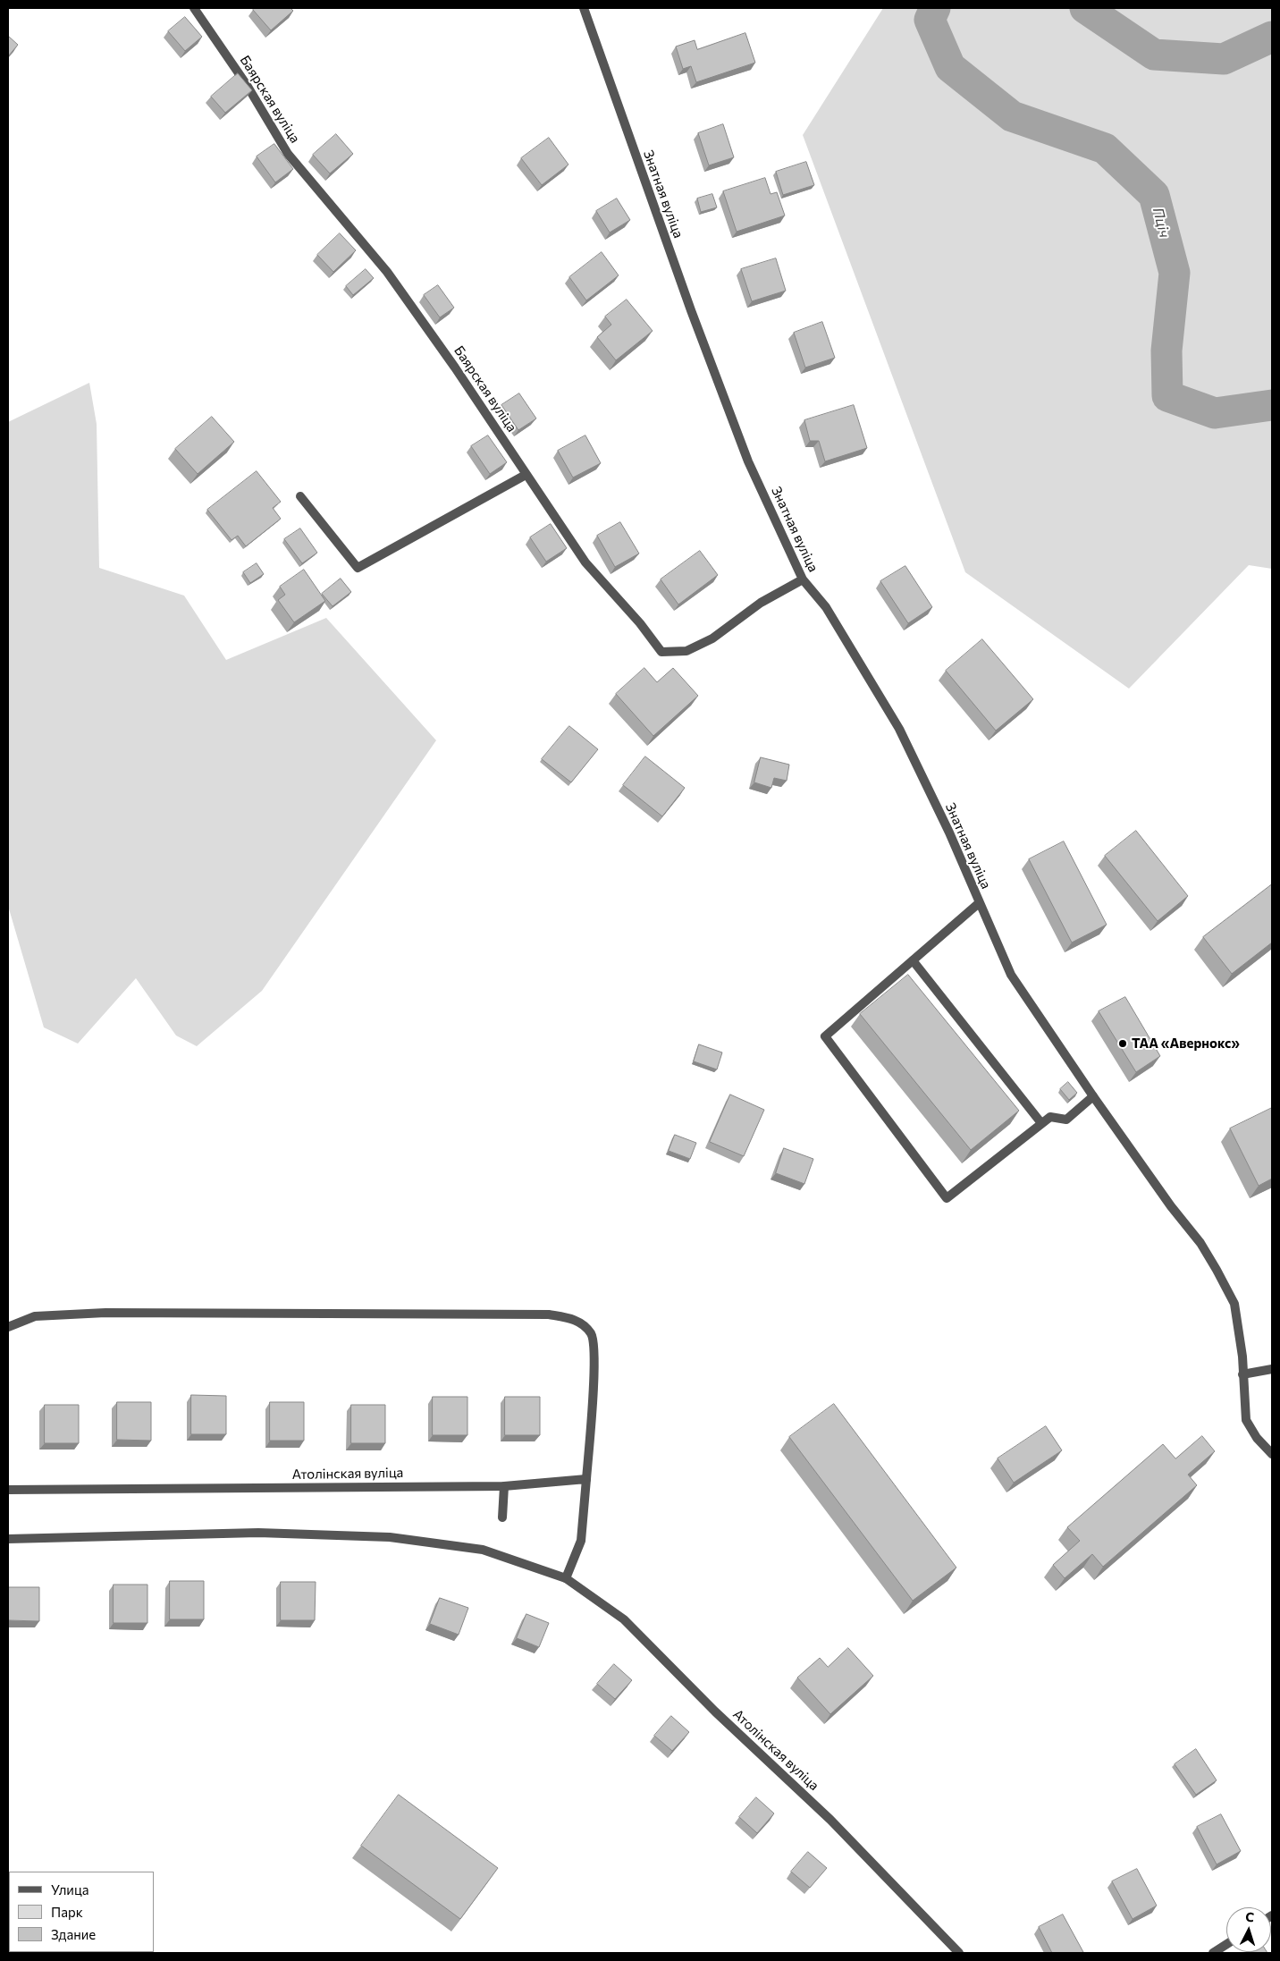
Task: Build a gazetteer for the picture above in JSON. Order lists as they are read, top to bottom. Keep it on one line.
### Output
{"streets":{"street":["Баярская вуліца","Знатная вуліца","Атолінская вуліца"]},"crossings":[["Баярская вуліца","Знатная вуліца"]],"water":["Пціч"],"places":["ТАА «Авернокс»"],"legend":["Улица","Парк","Здание"],"north":"top"}
